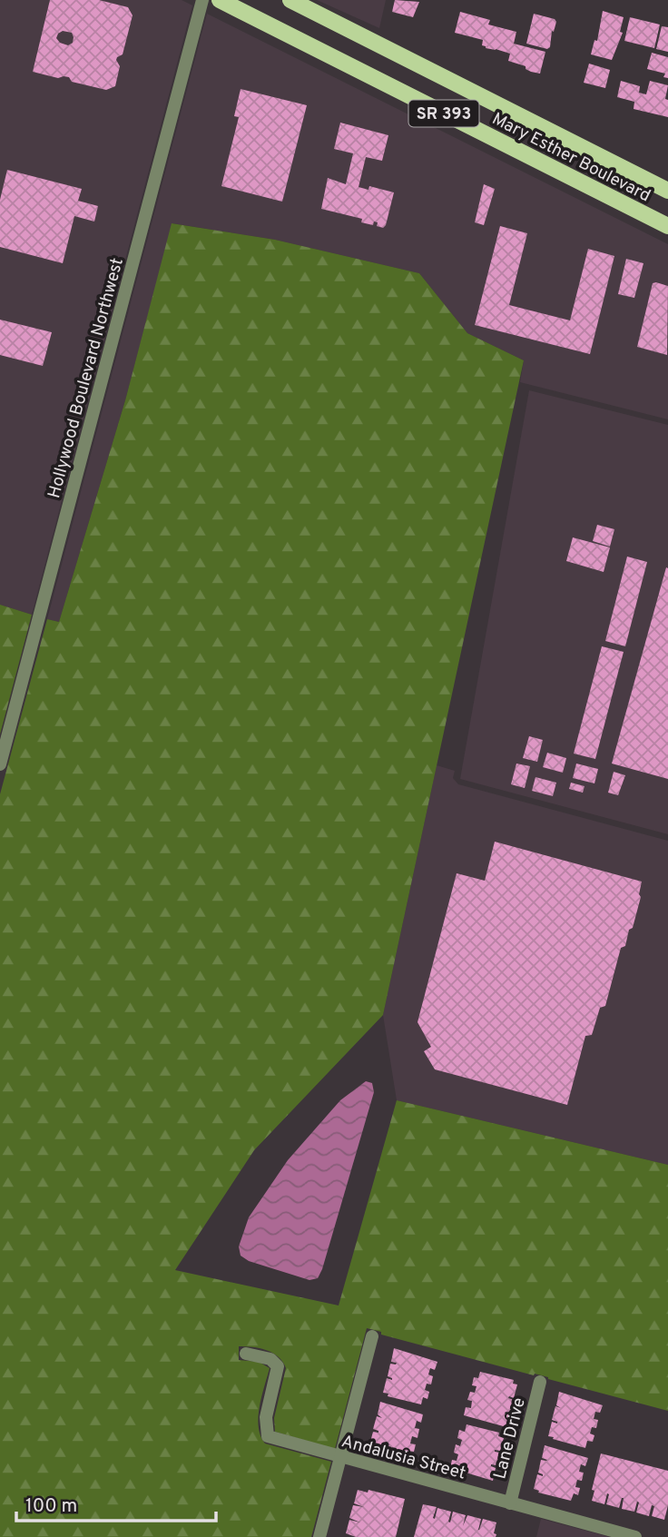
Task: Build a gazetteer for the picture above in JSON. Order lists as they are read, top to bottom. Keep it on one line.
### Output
{"streets":{"main road":["SR 393","Mary Esther Boulevard"],"street":["Hollywood Boulevard Northwest","Lane Drive","Andalusia Street"]},"crossings":[["Lane Drive","Andalusia Street"]],"scale_bar":"100 m"}
